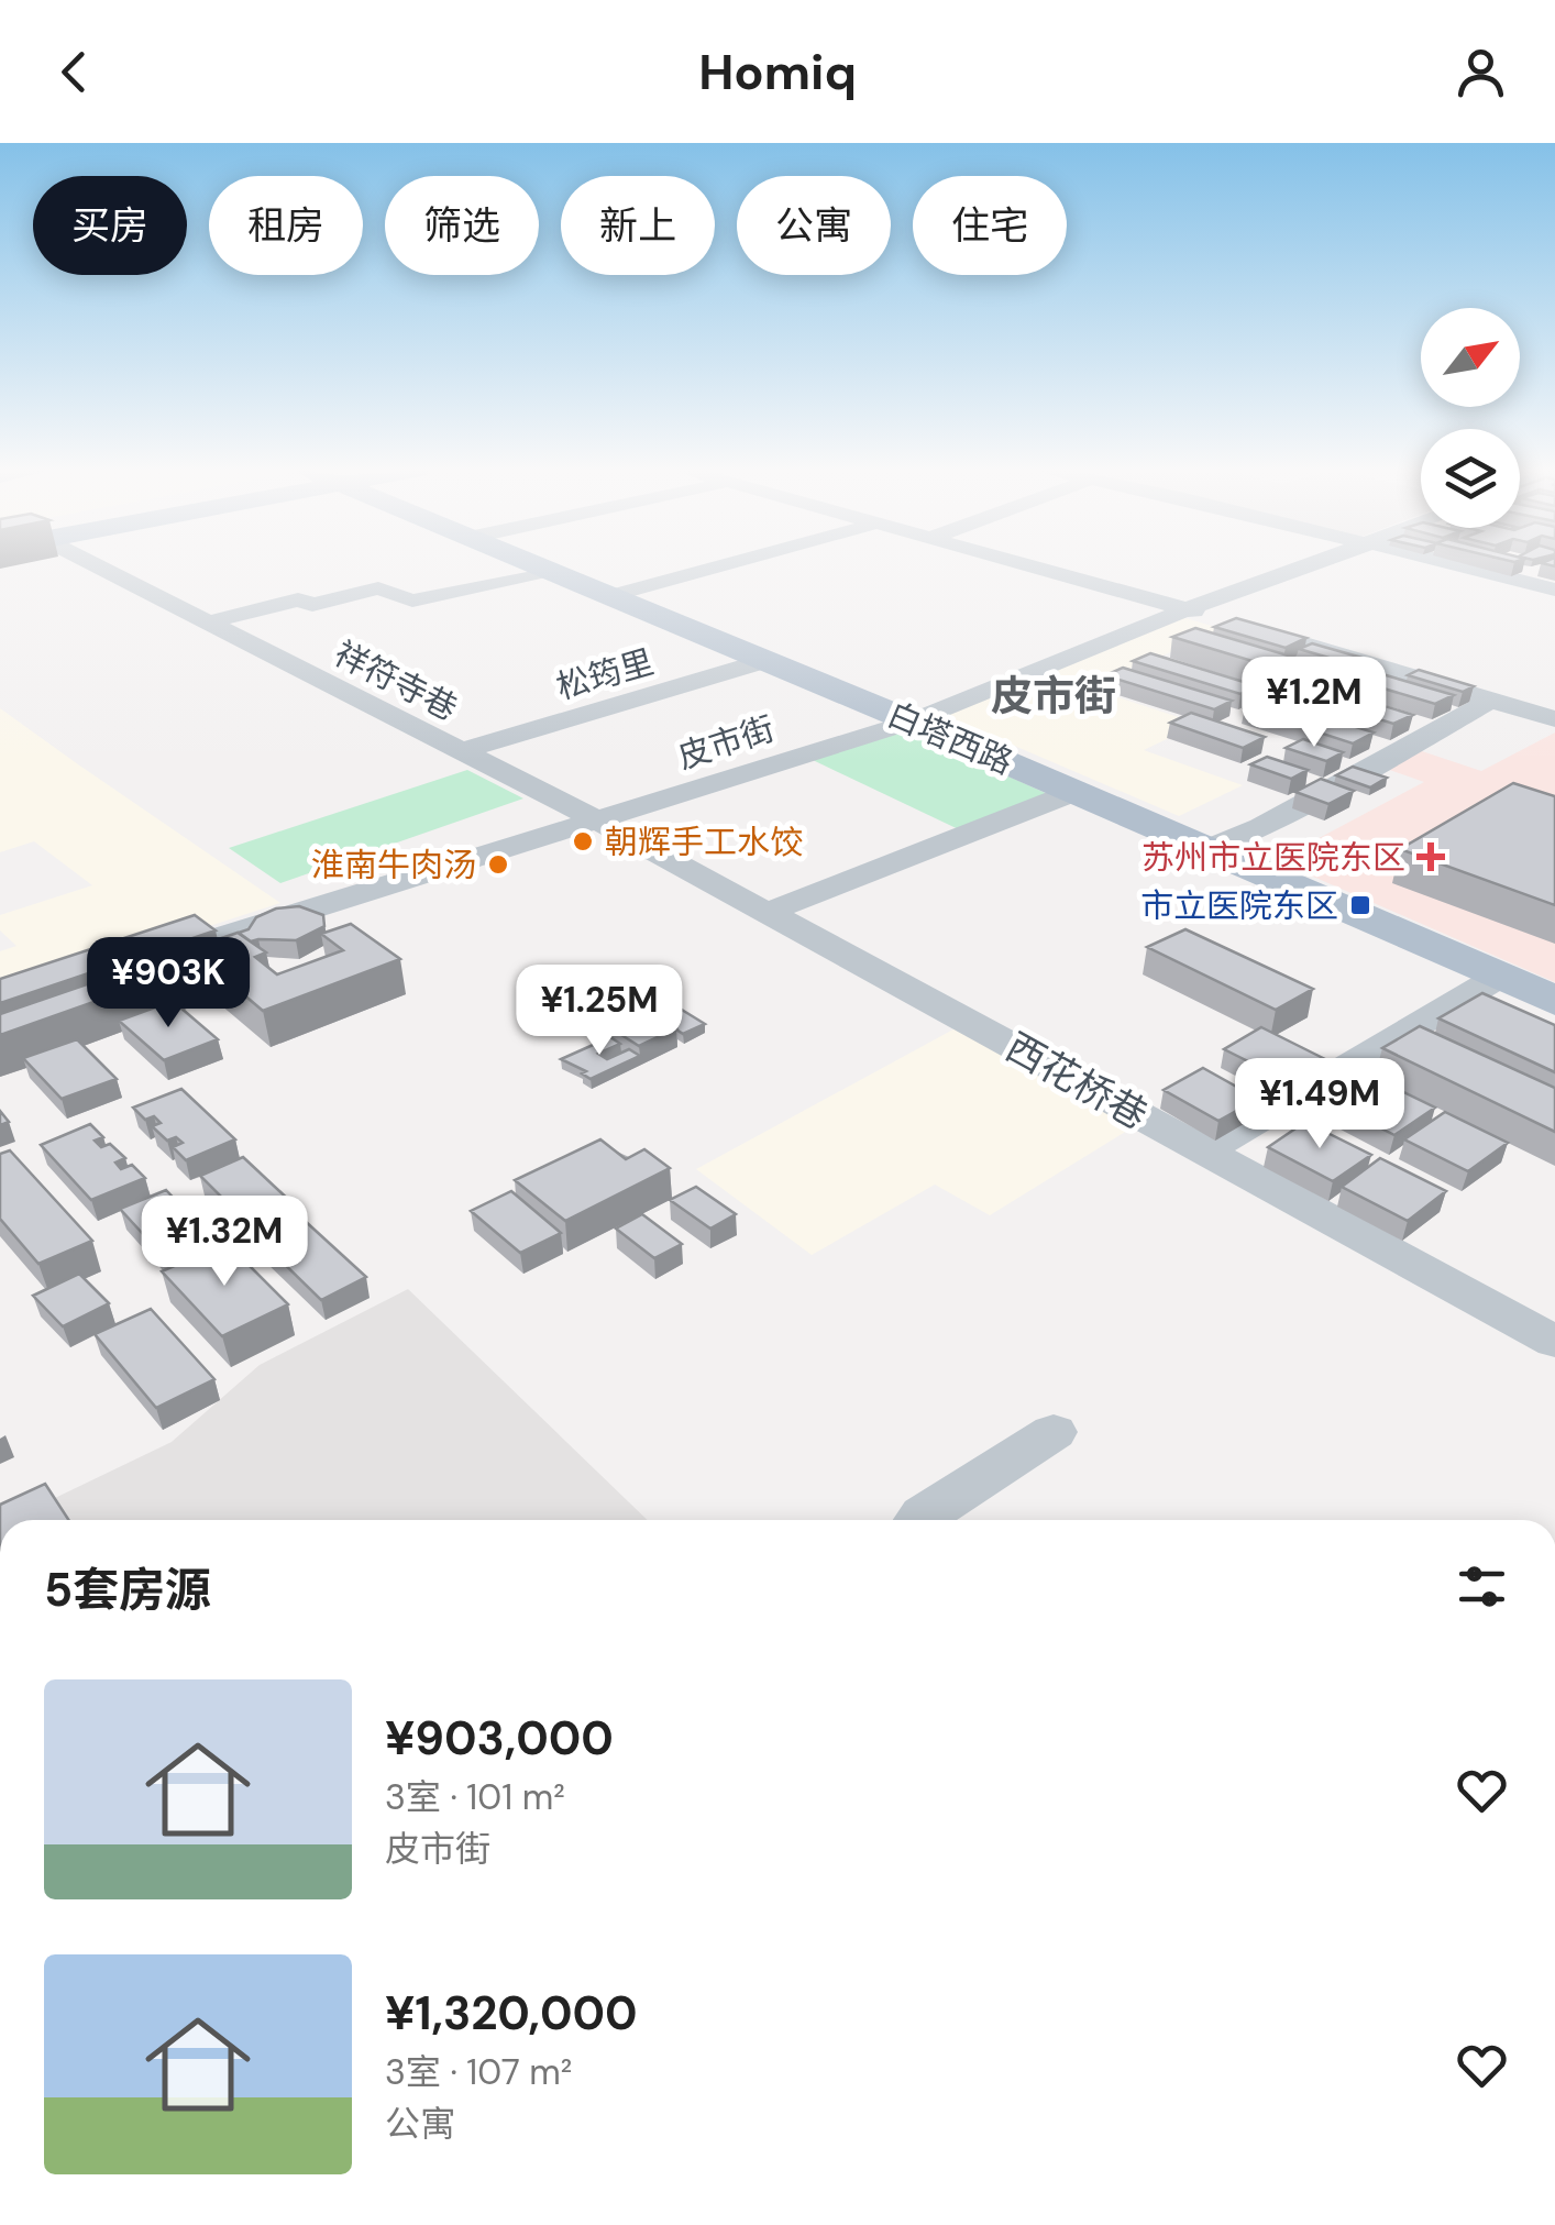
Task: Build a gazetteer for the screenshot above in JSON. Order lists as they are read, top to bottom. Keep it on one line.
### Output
{"streets":{"main road":["白塔西路"],"street":["松筠里","祥符寺巷","皮市街","西花桥巷"]},"crossings":[["松筠里","祥符寺巷"],["松筠里","白塔西路"],["祥符寺巷","皮市街"],["祥符寺巷","西花桥巷"],["白塔西路","皮市街"],["皮市街","西花桥巷"]],"districts":["皮市街"],"places":{"other":["朝辉手工水饺","淮南牛肉汤"],"health":["苏州市立医院东区"],"transit":["市立医院东区"]},"north":"top right","page":{"header":"Homiq","chip":["买房","租房","筛选","新上","公寓","住宅"],"price":["¥1.2M","¥903K","¥1.25M","¥1.49M","¥1.32M"],"heading":"5套房源","list":[{"name":"¥903,000","note":"3室 · 101 m² · 皮市街"},{"name":"¥1,320,000","note":"3室 · 107 m² · 公寓"}]}}
